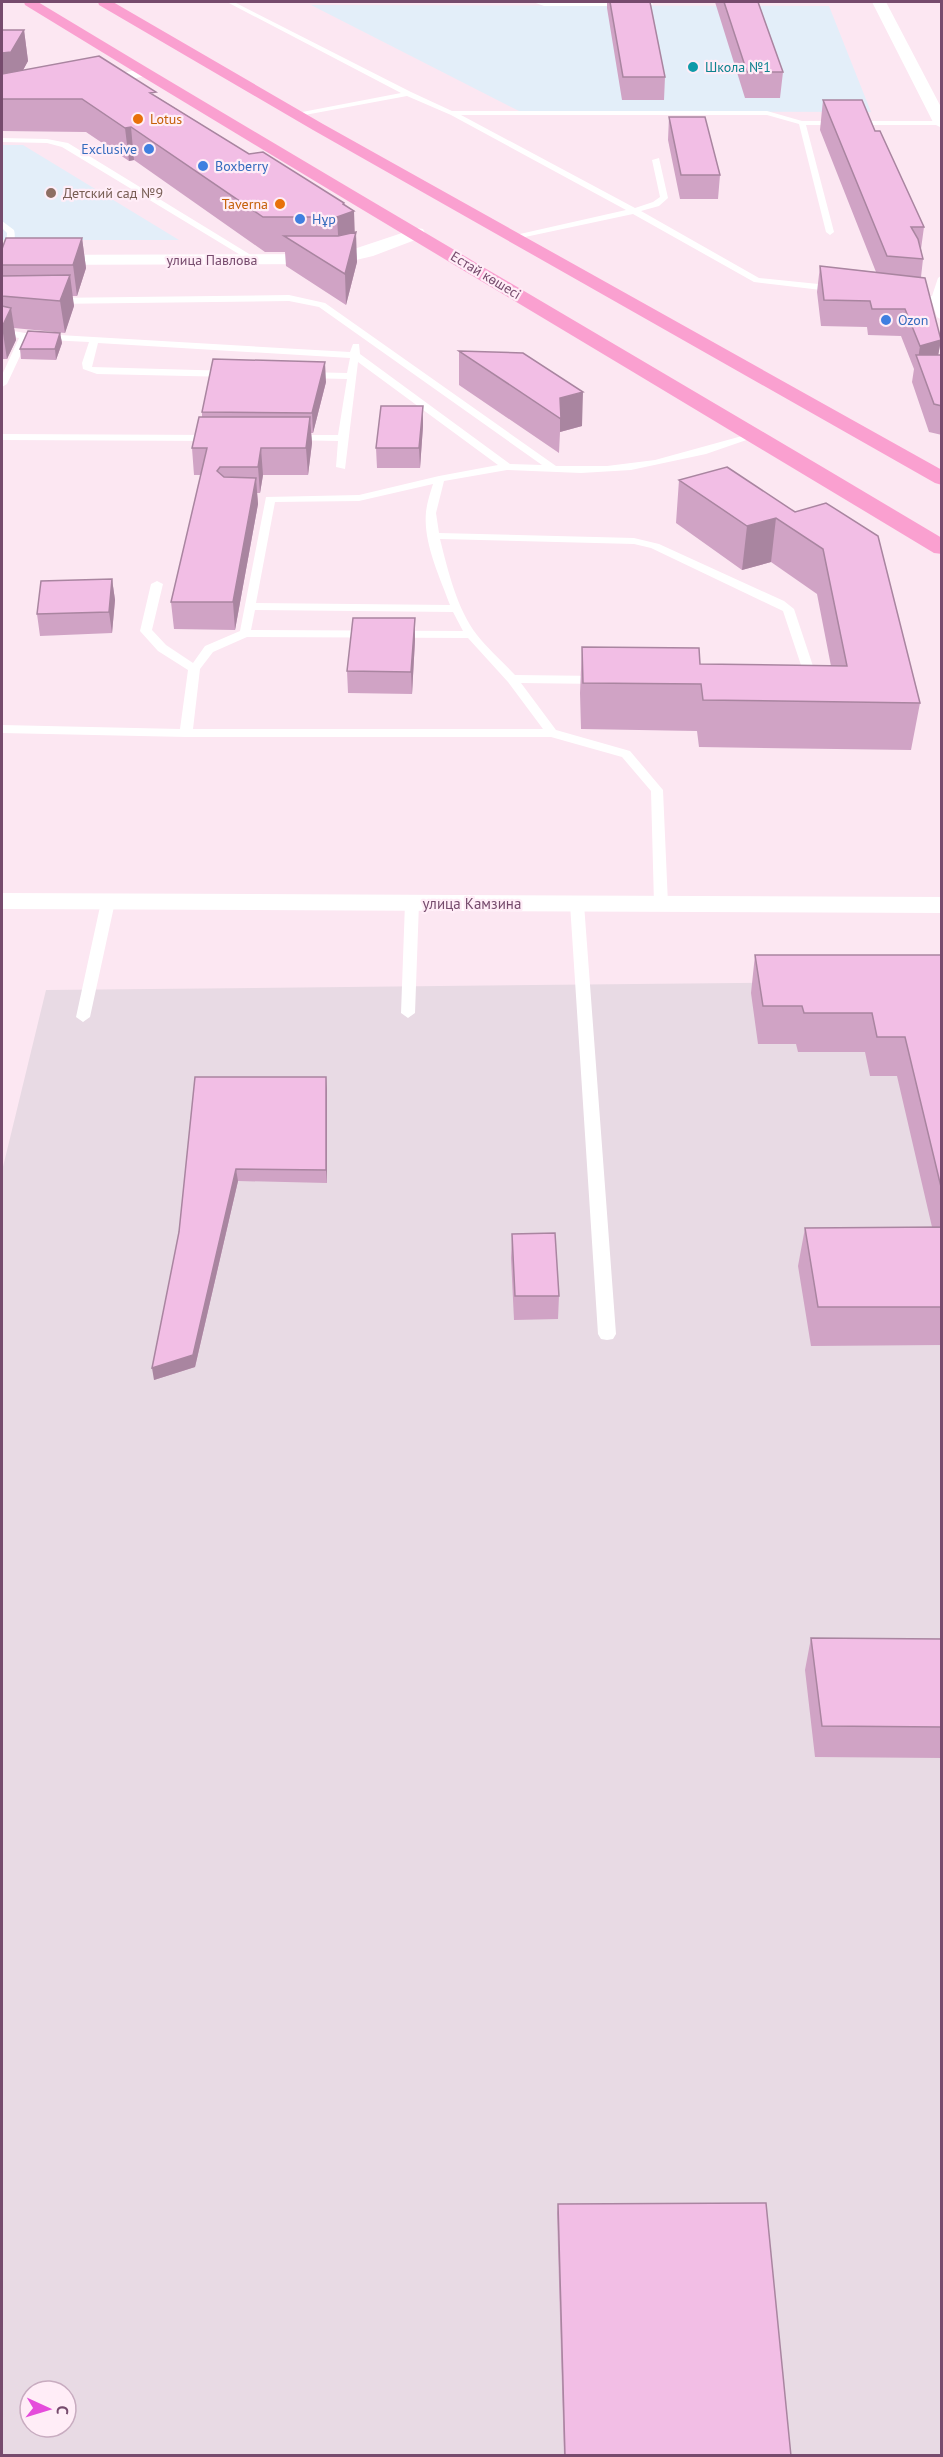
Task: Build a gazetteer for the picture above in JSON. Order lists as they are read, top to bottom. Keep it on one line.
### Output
{"streets":{"main road":["Естай көшесі"],"street":["улица Павлова","улица Камзина"]},"crossings":[["улица Павлова","Естай көшесі"]],"places":["Школа №1","Lotus","Exclusive","Boxberry","Детский сад №9","Taverna","Нұр","Ozon"],"north":"right"}
